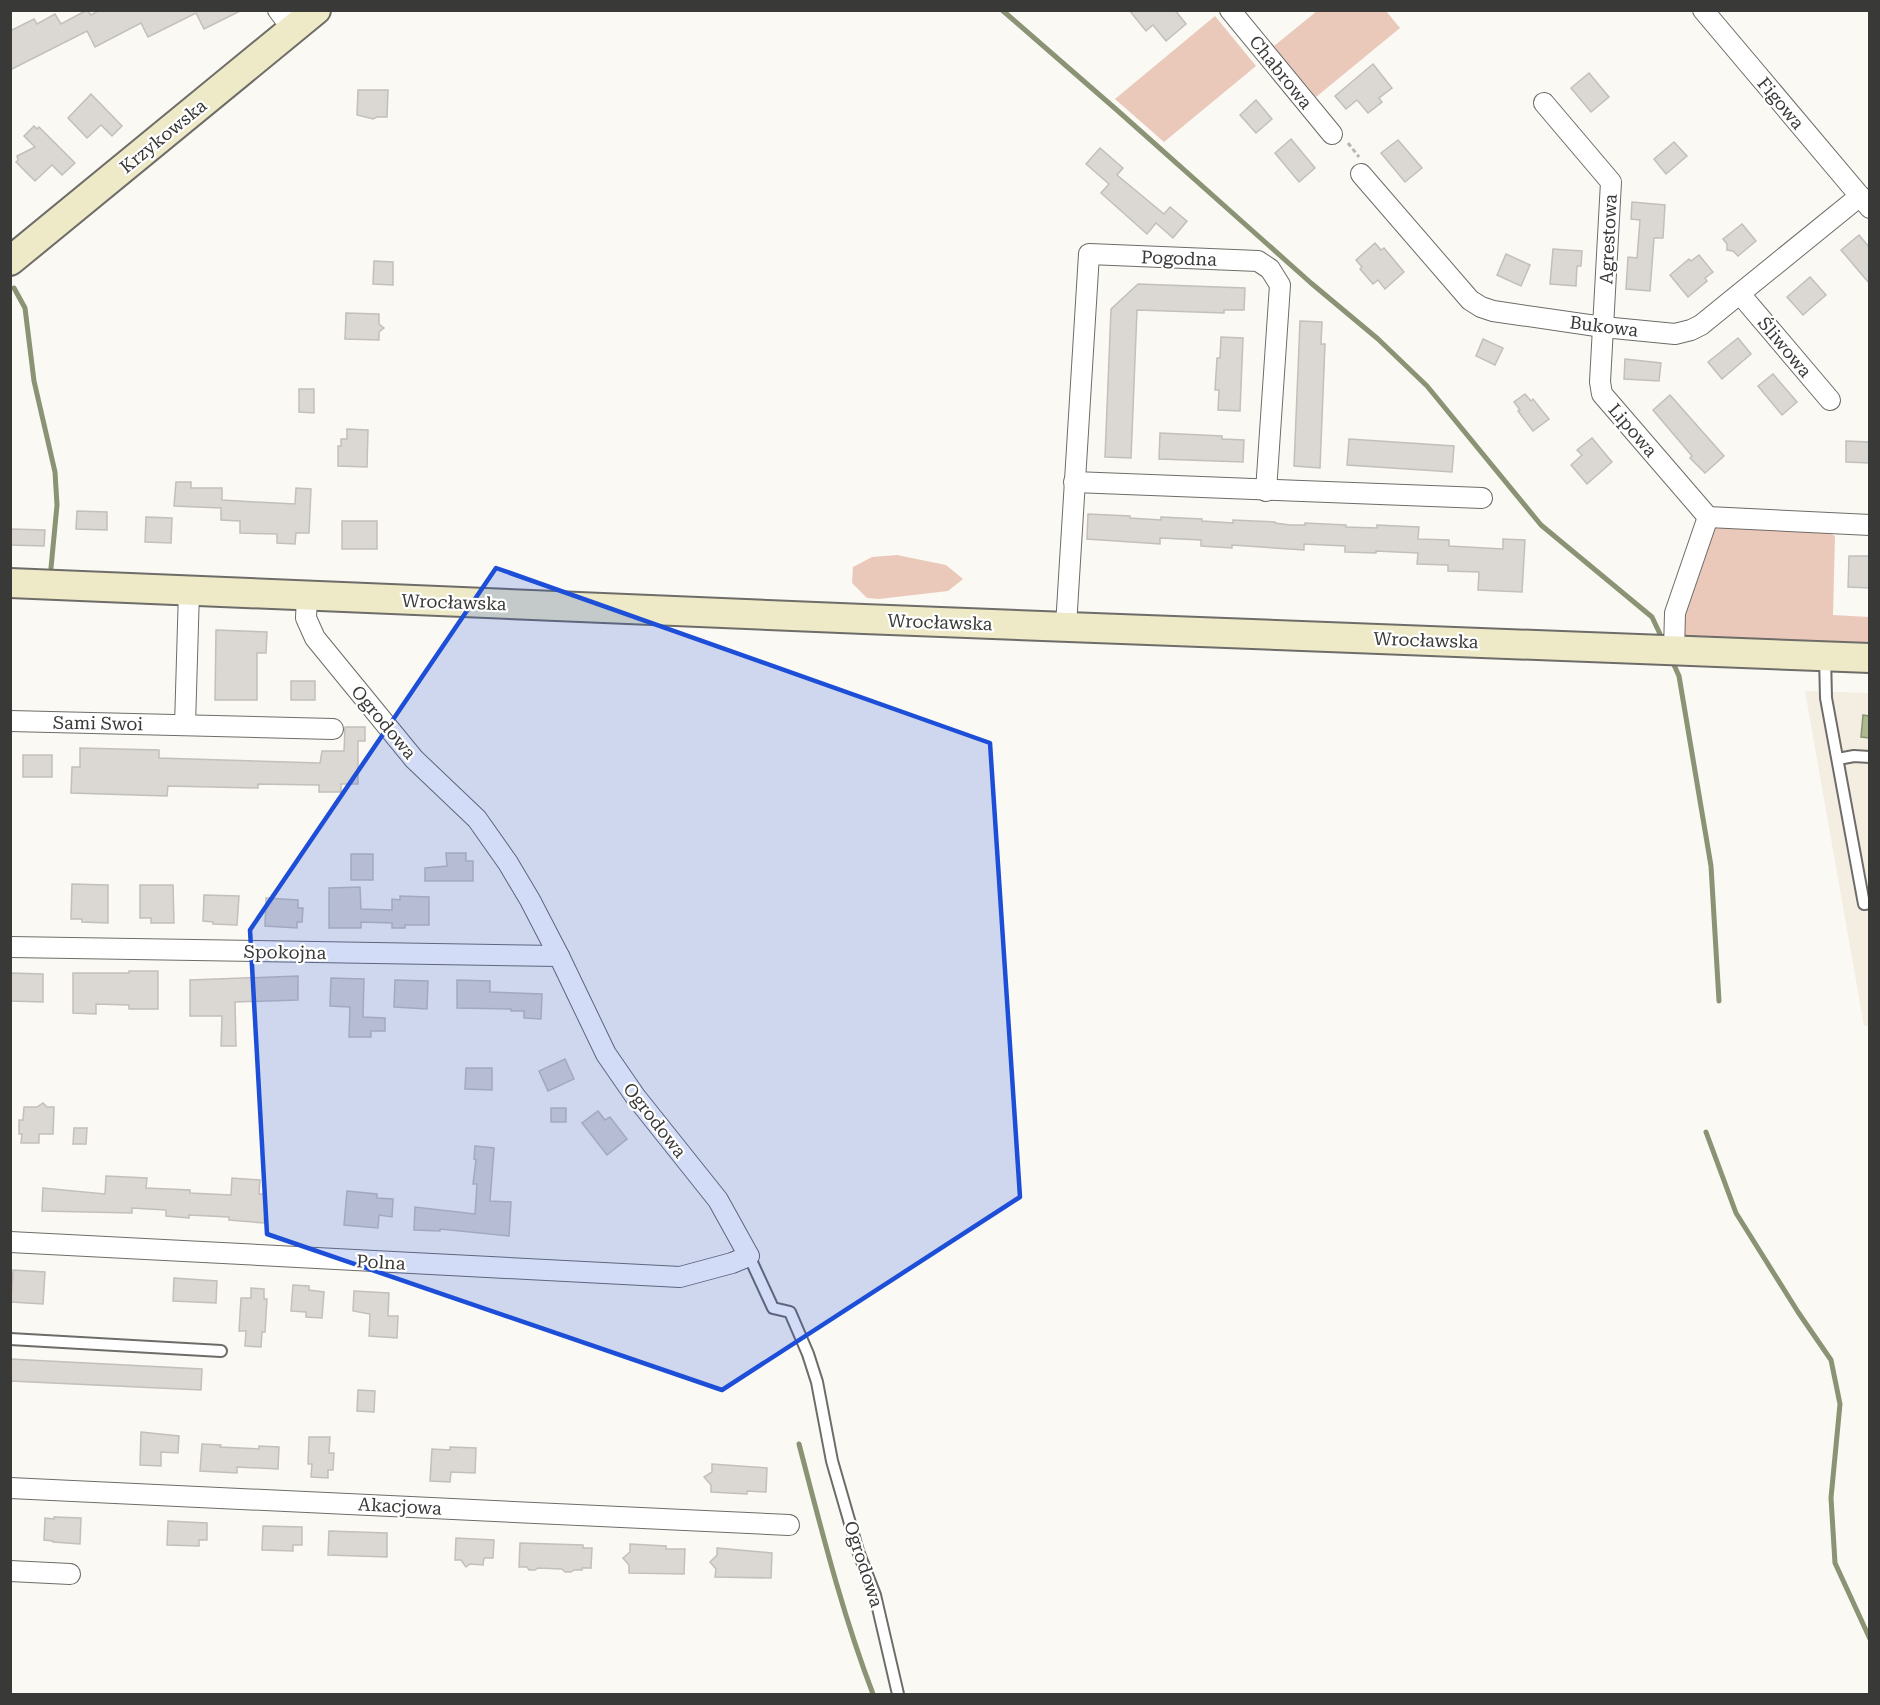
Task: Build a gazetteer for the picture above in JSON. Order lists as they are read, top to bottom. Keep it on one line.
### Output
{"streets":{"street":["Chabrowa","Figowa","Krzykowska","Agrestowa","Pogodna","Bukowa","Śliwowa","Lipowa","Wrocławska","Ogrodowa","Sami Swoi","Spokojna","Polna","Akacjowa"]},"crossings":[["Figowa","Bukowa"],["Agrestowa","Bukowa"],["Agrestowa","Lipowa"],["Pogodna","Wrocławska"],["Bukowa","Śliwowa"],["Bukowa","Lipowa"],["Wrocławska","Ogrodowa"],["Ogrodowa","Spokojna"],["Ogrodowa","Polna"]]}
